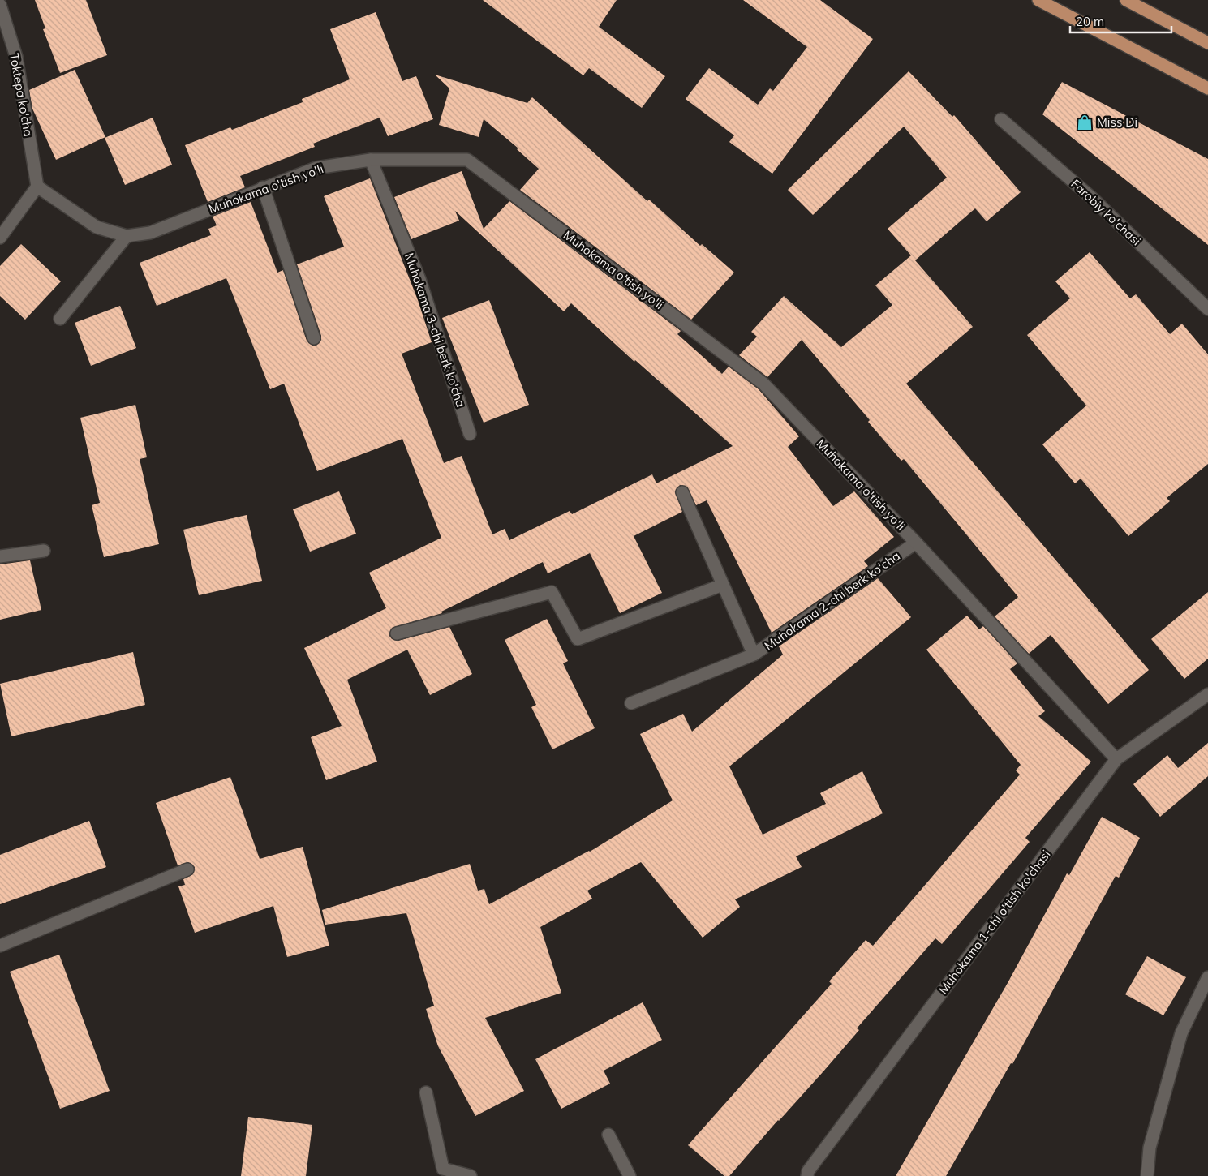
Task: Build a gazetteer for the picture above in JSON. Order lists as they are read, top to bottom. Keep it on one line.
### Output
{"streets":{"street":["Toktepa ko'cha","Muhokama o'tish yo'li","Farobiy ko'chasi","Muhokama 3-chi berk ko'cha","Muhokama 2-chi berk ko'cha","Muhokama 1-chi o'tish ko'chasi"]},"crossings":[["Toktepa ko'cha","Muhokama o'tish yo'li"],["Muhokama o'tish yo'li","Muhokama 3-chi berk ko'cha"],["Muhokama o'tish yo'li","Muhokama 2-chi berk ko'cha"],["Muhokama o'tish yo'li","Muhokama 1-chi o'tish ko'chasi"]],"places":{"shop":["Miss Di"]},"scale_bar":"20 m"}
